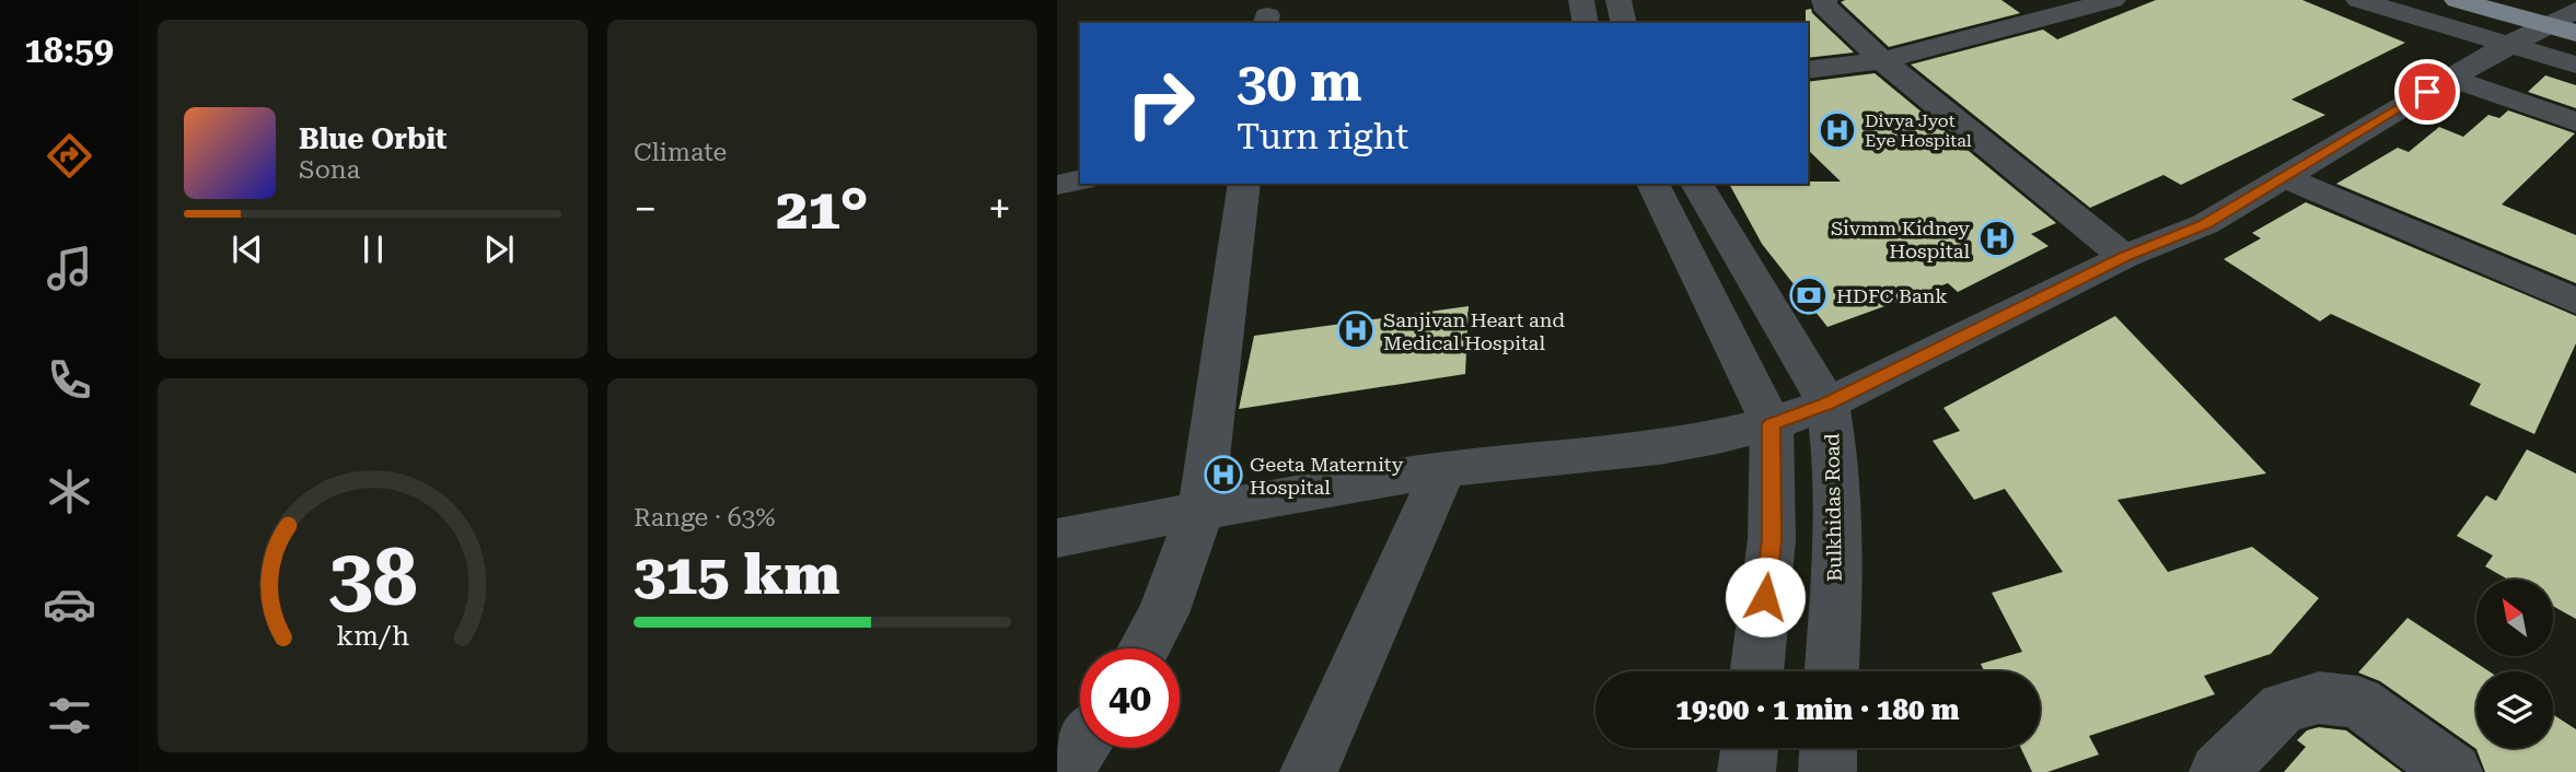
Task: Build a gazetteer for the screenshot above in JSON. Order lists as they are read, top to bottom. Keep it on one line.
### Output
{"streets":{"street":["Bulkhidas Road"]},"places":{"hospital":["Divya Jyot Eye Hospital","Sivmm Kidney Hospital","Sanjivan Heart and Medical Hospital","Geeta Maternity Hospital"],"bank":["HDFC Bank"]},"north":"top left","page":{"tabs":"18:59","tile":["Climate",["Range · 63%","315 km"]],"turn":["30 m","Turn right"],"song":["Blue Orbit","Sona"],"heat":["−","21°","+"],"limit":"40","trip":"19:00 · 1 min · 180 m","gauge":["38","km/h"]}}
